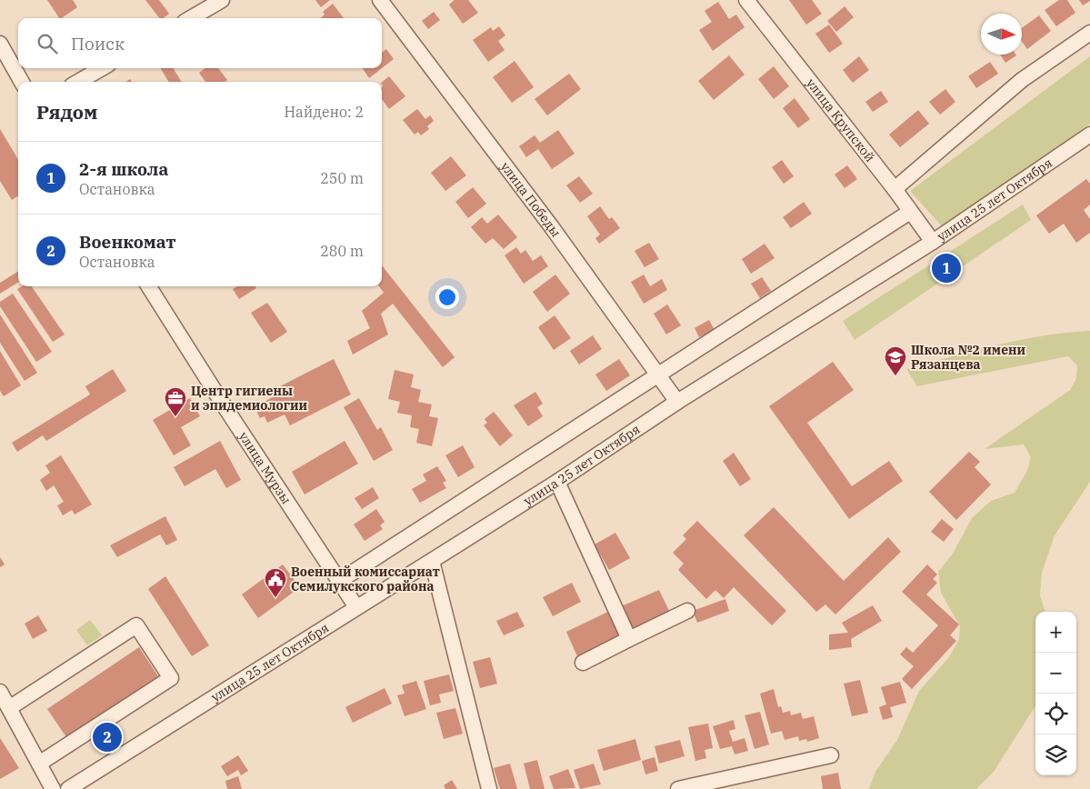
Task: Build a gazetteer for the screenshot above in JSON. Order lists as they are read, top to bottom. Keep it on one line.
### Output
{"streets":{"street":["улица Крупской","улица Победы","улица 25 лет Октября","улица Мурзы"]},"crossings":[["улица Крупской","улица 25 лет Октября"],["улица Победы","улица 25 лет Октября"],["улица 25 лет Октября","улица Мурзы"]],"places":{"school or university":["Школа №2 имени Рязанцева"],"office":["Центр гигиены и эпидемиологии"],"public building":["Военный комиссариат Семилукского района"]},"north":"right","page":{"search":"Поиск","heading":["Рядом","Найдено: 2"],"list":[{"mark":"1","name":"2-я школа","note":"Остановка","value":"250 m"},{"mark":"2","name":"Военкомат","note":"Остановка","value":"280 m"}],"pins":["1","2"],"map_buttons":["+","−"]}}
